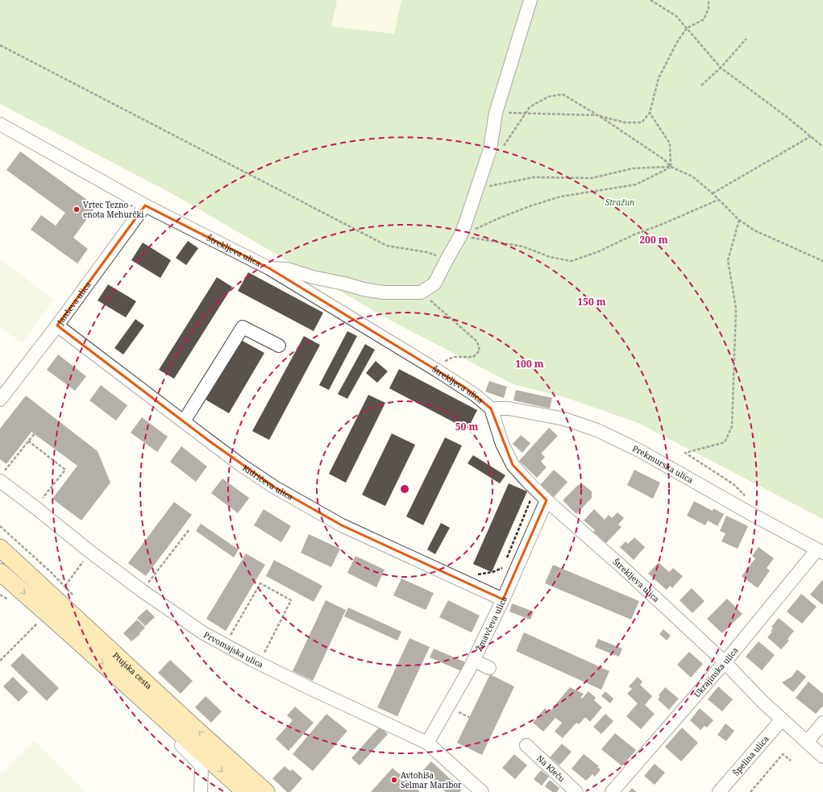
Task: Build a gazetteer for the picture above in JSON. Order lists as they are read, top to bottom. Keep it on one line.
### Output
{"streets":{"main road":["Ptujska cesta"],"street":["Štrekljeva ulica","Janševa ulica","Prekmurska ulica","Kidričeva ulica","Žmavčeva ulica","Prvomajska ulica","Ukrajinska ulica","Špelina ulica","Na Kleču"]},"crossings":[["Štrekljeva ulica","Janševa ulica"],["Štrekljeva ulica","Prekmurska ulica"],["Štrekljeva ulica","Žmavčeva ulica"],["Štrekljeva ulica","Ukrajinska ulica"],["Štrekljeva ulica","Špelina ulica"],["Janševa ulica","Kidričeva ulica"],["Prekmurska ulica","Ukrajinska ulica"],["Kidričeva ulica","Žmavčeva ulica"],["Žmavčeva ulica","Prvomajska ulica"]],"parks":["Stražun"],"places":["Vrtec Tezno - enota Mehurčki","Avtohiša Selmar Maribor"],"rings":["200 m","150 m","100 m","50 m"]}
